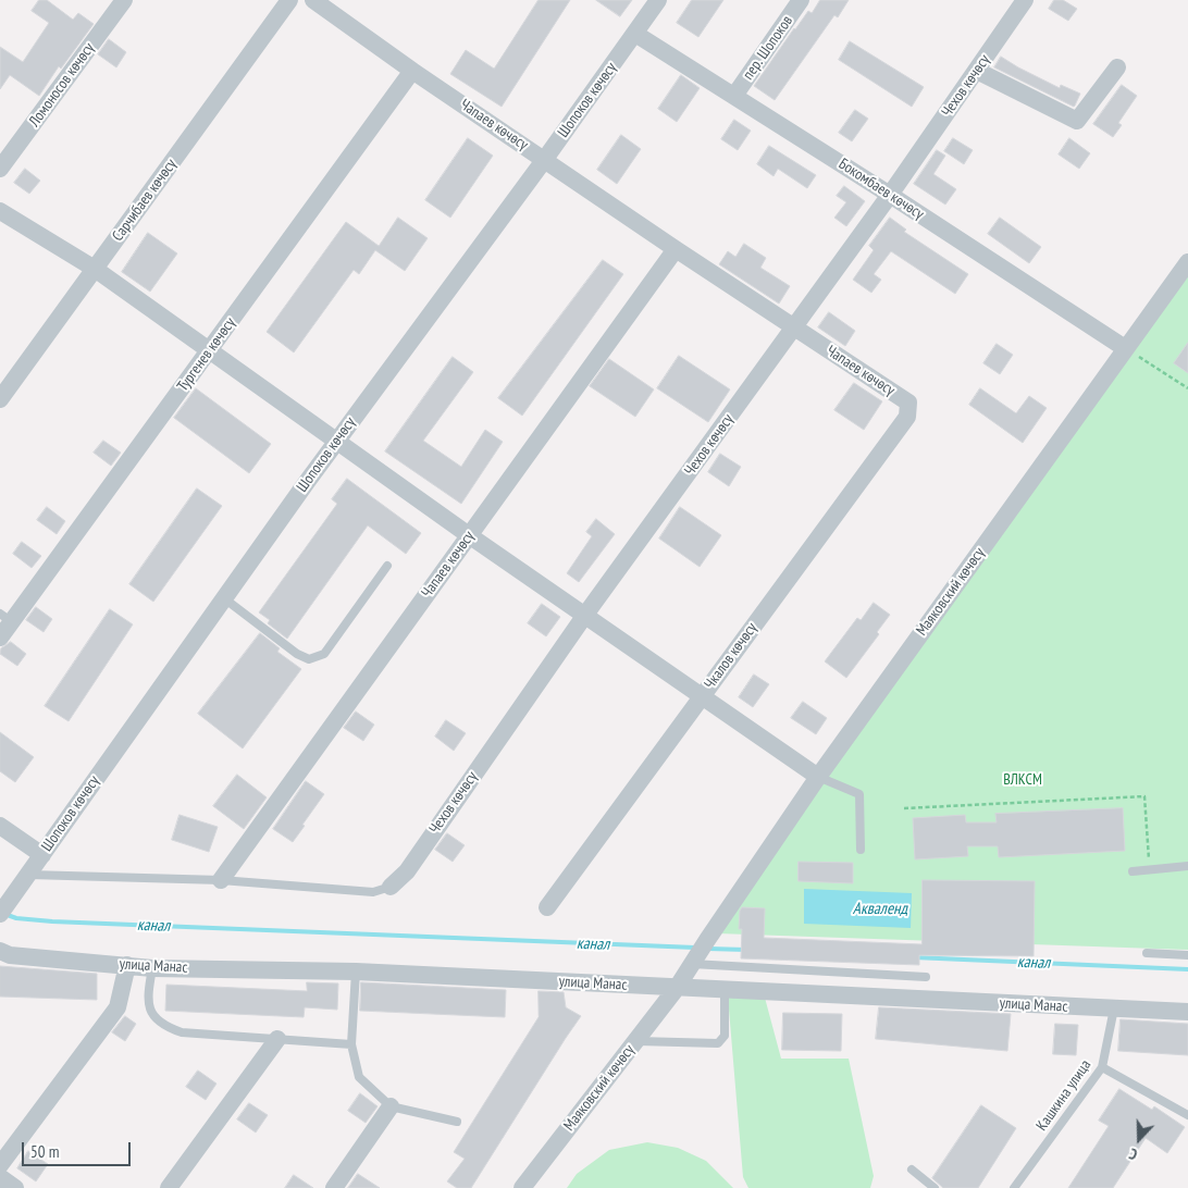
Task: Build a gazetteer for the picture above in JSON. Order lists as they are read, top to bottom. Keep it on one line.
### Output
{"streets":{"street":["пер. Шопоков","Ломоносов көчөсү","Чехов көчөсү","Шопоков көчөсү","Чапаев көчөсү","Бокомбаев көчөсү","Сарчибаев көчөсү","Тургенев көчөсү","Маяковский көчөсү","Чкалов көчөсү","улица Манас"],"lane":["Кашкина улица"]},"crossings":[["пер. Шопоков","Бокомбаев көчөсү"],["Чехов көчөсү","Чапаев көчөсү"],["Чехов көчөсү","Бокомбаев көчөсү"],["Шопоков көчөсү","Чапаев көчөсү"],["Шопоков көчөсү","Бокомбаев көчөсү"],["Чапаев көчөсү","Тургенев көчөсү"],["Чапаев көчөсү","Чкалов көчөсү"],["Бокомбаев көчөсү","Маяковский көчөсү"],["Маяковский көчөсү","улица Манас"],["улица Манас","Кашкина улица"]],"water":["Акваленд","канал"],"parks":["ВЛКСМ"],"scale_bar":"50 m","north":"bottom"}
